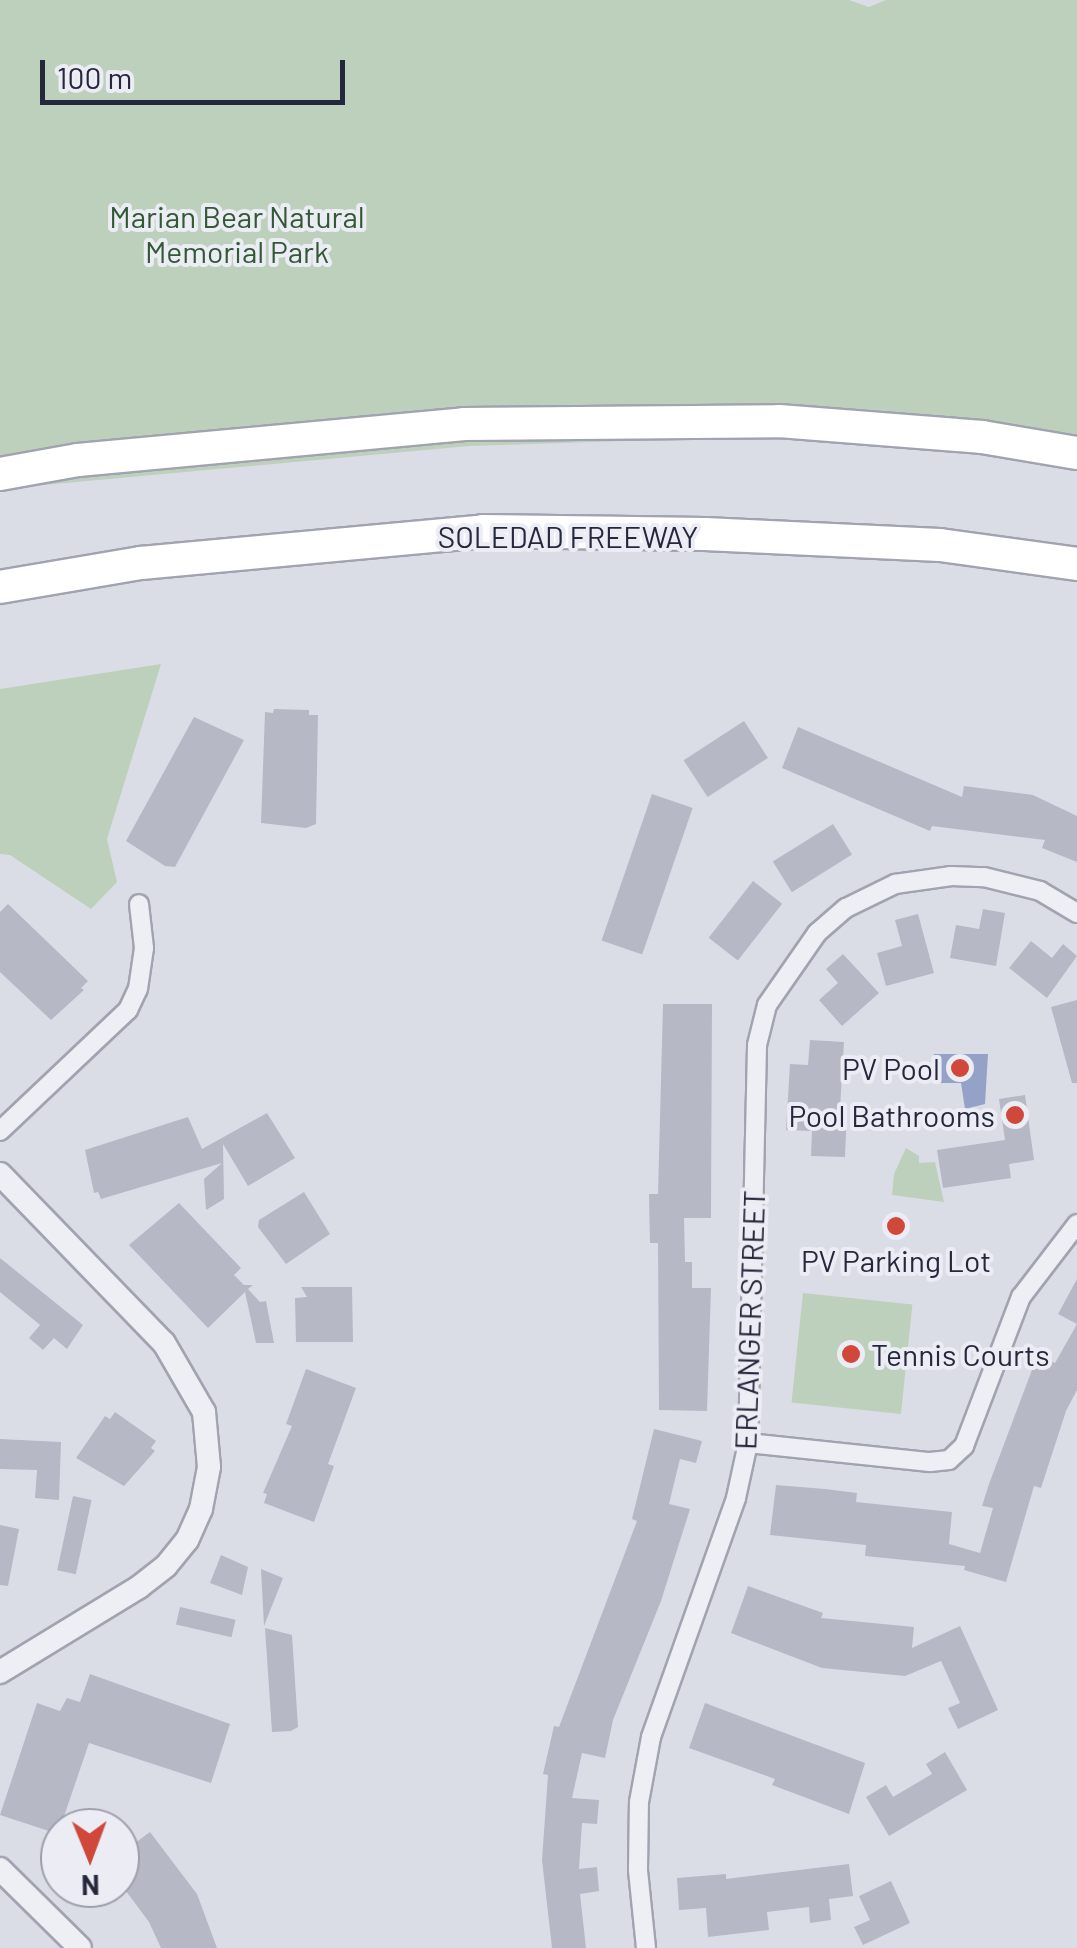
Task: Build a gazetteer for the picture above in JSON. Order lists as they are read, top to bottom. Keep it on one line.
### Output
{"streets":{"highway":["SOLEDAD FREEWAY"],"street":["ERLANGER STREET"]},"parks":["Marian Bear Natural Memorial Park"],"places":["PV Pool","Pool Bathrooms","PV Parking Lot","Tennis Courts"],"scale_bar":"100 m","north":"bottom"}
